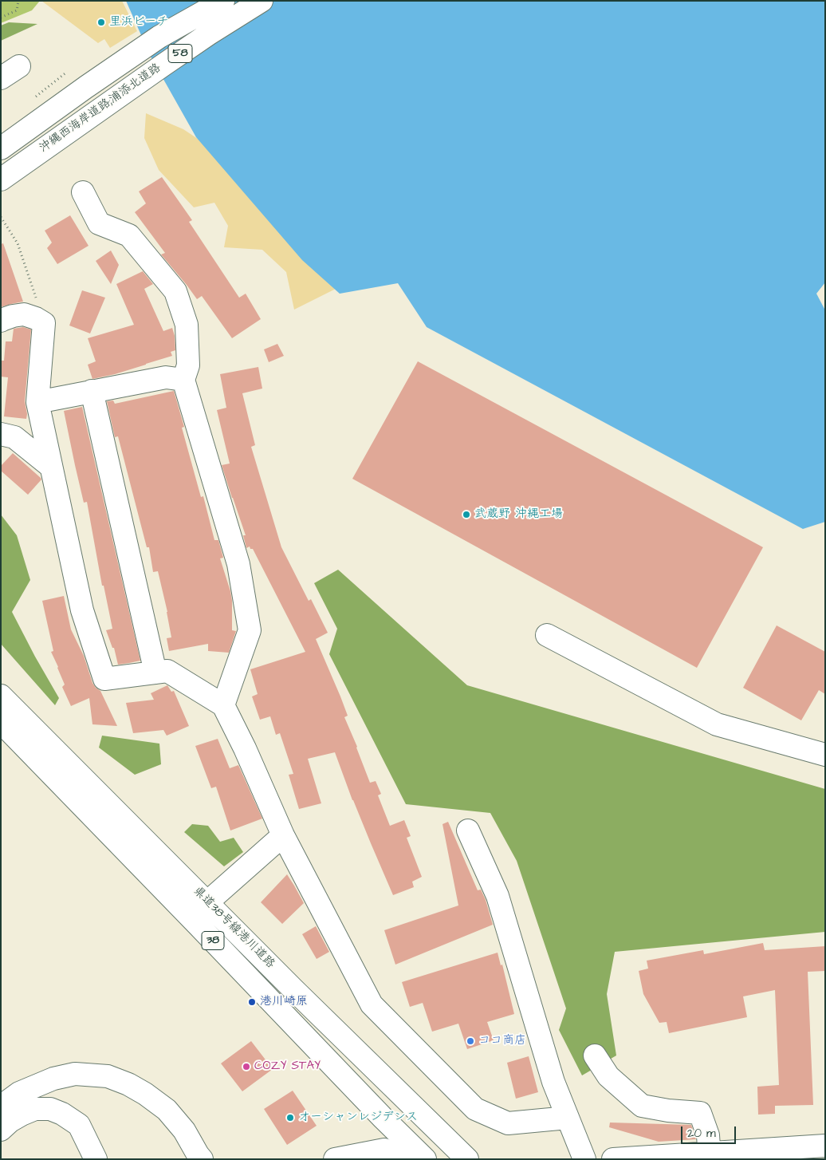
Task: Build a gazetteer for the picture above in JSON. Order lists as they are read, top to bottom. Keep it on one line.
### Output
{"streets":{"main road":["58","沖縄西海岸道路;浦添北道路","県道38号線港川道路","38"]},"places":["里浜ビーチ","武蔵野 沖縄工場","港川崎原","ココ商店","COZY STAY","オーシャンレジデンス"],"scale_bar":"20 m"}
